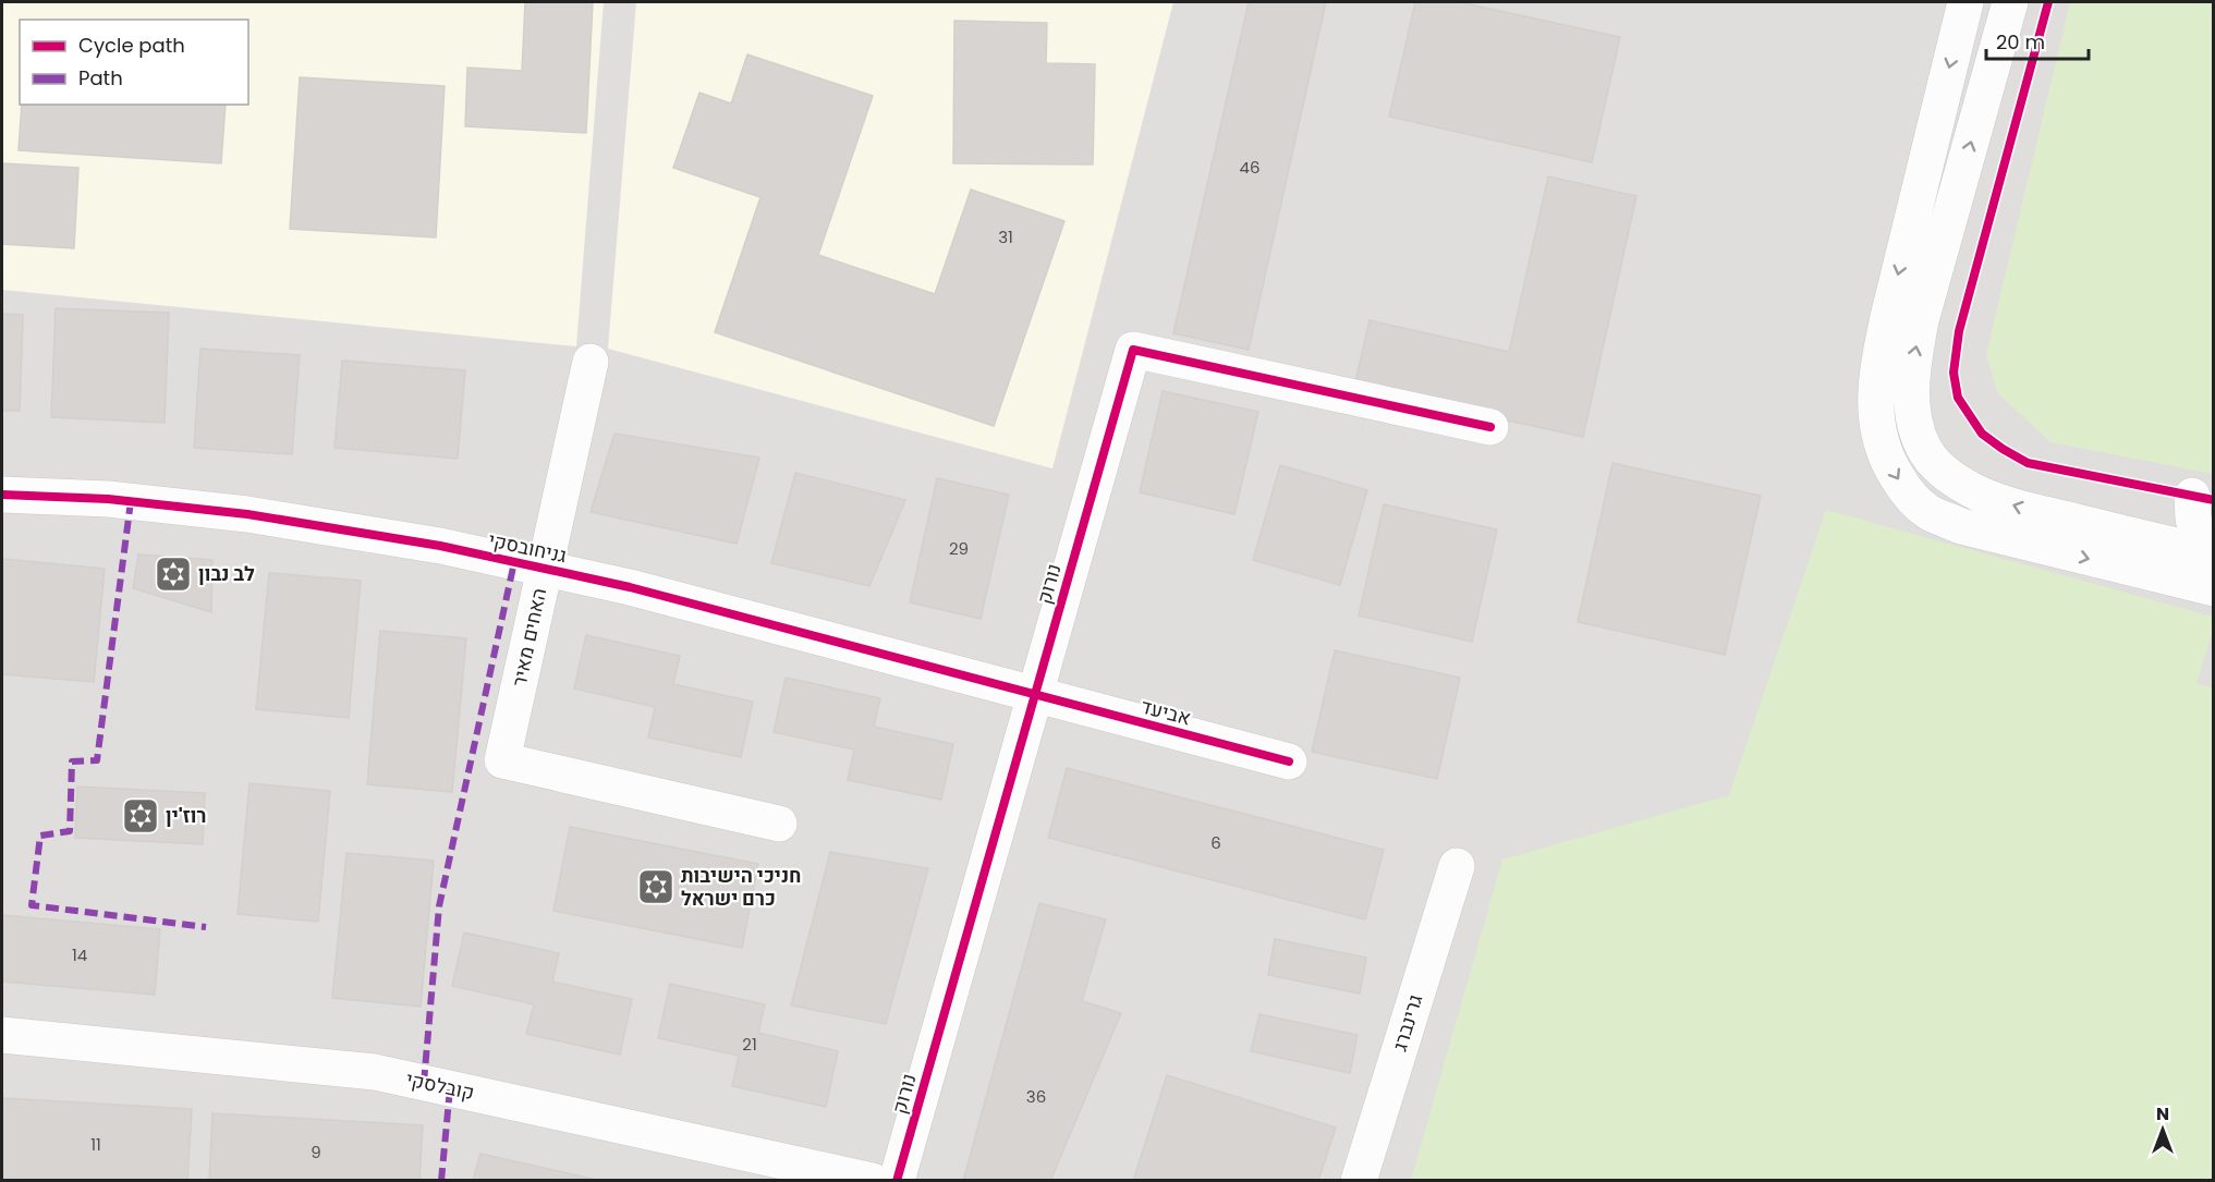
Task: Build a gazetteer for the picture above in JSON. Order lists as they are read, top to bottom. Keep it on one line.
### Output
{"streets":{"street":["גניחובסקי","נורוק","האחים מאיר","אביעד","גרינברג","קובלסקי"]},"crossings":[["גניחובסקי","נורוק"],["גניחובסקי","האחים מאיר"],["גניחובסקי","אביעד"],["נורוק","אביעד"]],"places":{"synagogue":["לב נבון","רוז'ין","חניכי הישיבות כרם ישראל"]},"house_numbers":["46","31","29","6","14","21","36","11","9"],"legend":["Cycle path","Path"],"scale_bar":"20 m","north":"top"}
